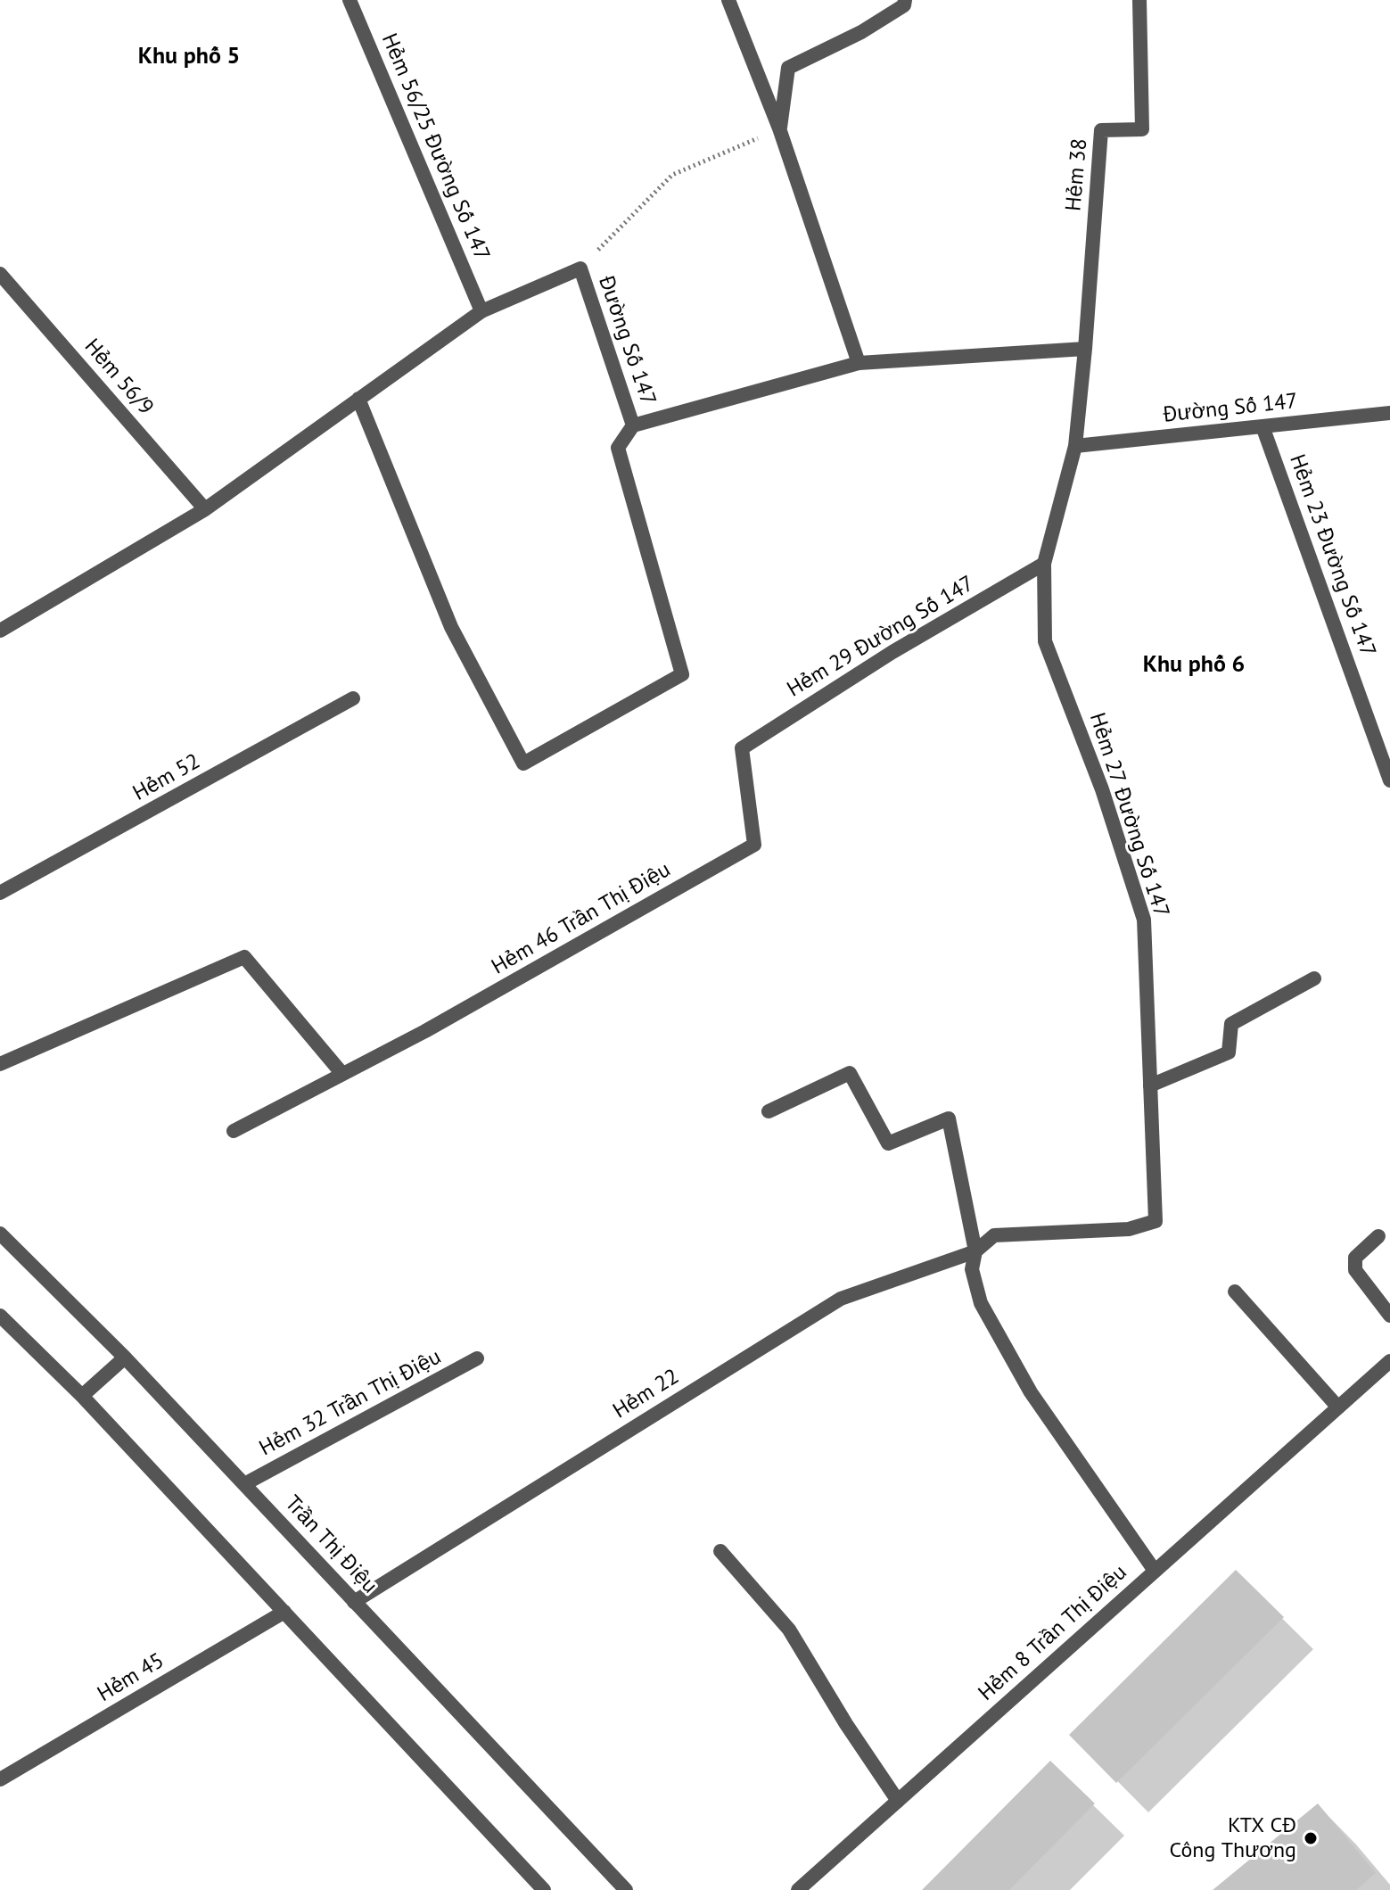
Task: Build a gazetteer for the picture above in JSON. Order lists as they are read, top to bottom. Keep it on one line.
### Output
{"streets":{"street":["Hẻm 56/25 Đường Số 147","Hẻm 38","Đường Số 147","Hẻm 56/9","Hẻm 23 Đường Số 147","Hẻm 29 Đường Số 147","Hẻm 52","Hẻm 27 Đường Số 147","Hẻm 46 Trần Thị Điệu","Hẻm 22","Hẻm 32 Trần Thị Điệu","Trần Thị Điệu","Hẻm 8 Trần Thị Điệu","Hẻm 45"]},"crossings":[["Hẻm 56/25 Đường Số 147","Đường Số 147"],["Hẻm 38","Đường Số 147"],["Đường Số 147","Hẻm 56/9"],["Đường Số 147","Hẻm 23 Đường Số 147"],["Hẻm 29 Đường Số 147","Hẻm 27 Đường Số 147"],["Hẻm 29 Đường Số 147","Hẻm 46 Trần Thị Điệu"],["Hẻm 27 Đường Số 147","Hẻm 22"],["Hẻm 27 Đường Số 147","Hẻm 8 Trần Thị Điệu"],["Hẻm 22","Trần Thị Điệu"],["Hẻm 22","Hẻm 8 Trần Thị Điệu"],["Hẻm 32 Trần Thị Điệu","Trần Thị Điệu"]],"districts":["Khu phố 5","Khu phố 6"],"places":["KTX CĐ Công Thương"]}
